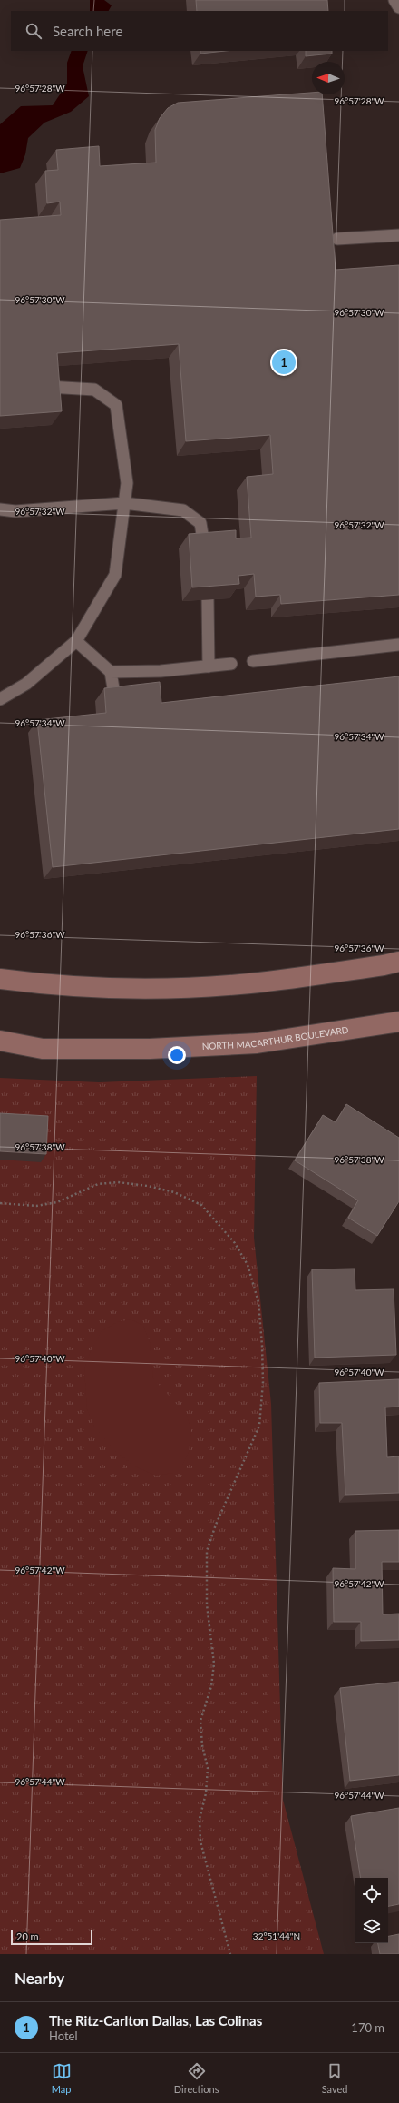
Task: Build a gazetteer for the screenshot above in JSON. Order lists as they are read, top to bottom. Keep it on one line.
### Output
{"streets":{"main road":["NORTH MACARTHUR BOULEVARD"]},"scale_bar":"20 m","north":"left","page":{"search":"Search here","pins":"1","scale":"20 m","heading":"Nearby","list":[{"mark":"1","name":"The Ritz-Carlton Dallas, Las Colinas","note":"Hotel","value":"170 m"}],"nav":["Map","Directions","Saved"]},"coordinates":["96°57'28\"W","96°57'30\"W","96°57'32\"W","96°57'34\"W","96°57'36\"W","96°57'38\"W","96°57'40\"W","96°57'42\"W","96°57'44\"W","32°51'44\"N"]}
